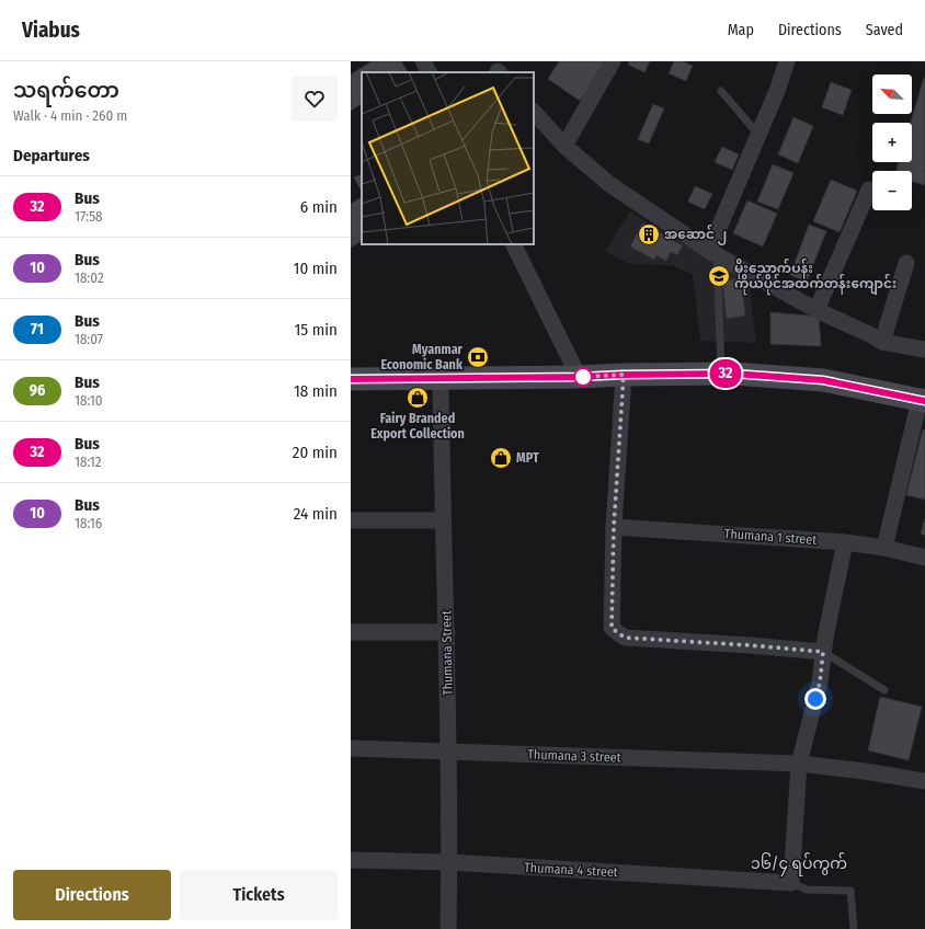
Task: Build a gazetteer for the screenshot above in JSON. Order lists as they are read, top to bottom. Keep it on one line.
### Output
{"streets":{"street":["Thumana 1 street","Thumana Street","Thumana 3 street","Thumana 4 street"]},"crossings":[["Thumana Street","Thumana 3 street"],["Thumana Street","Thumana 4 street"]],"districts":["၁၆/၄ ရပ်ကွက်"],"places":{"building":["အဆောင် ၂"],"school or university":["မိုးသောက်ပန်း ကိုယ်ပိုင်အထက်တန်းကျောင်း"],"bank":["Myanmar Economic Bank"],"shop":["Fairy Branded Export Collection","MPT"]},"lines":["bus line 32"],"north":"top left","page":{"header":"Viabus","nav":["Map","Directions","Saved"],"heading":[["သရက်တော","Walk · 4 min · 260 m"],"Departures"],"on_map":"32","map_buttons":["+","−"],"list":[{"mark":"32","name":"Bus","note":"17:58","value":"6 min"},{"mark":"10","name":"Bus","note":"18:02","value":"10 min"},{"mark":"71","name":"Bus","note":"18:07","value":"15 min"},{"mark":"96","name":"Bus","note":"18:10","value":"18 min"},{"mark":"32","name":"Bus","note":"18:12","value":"20 min"},{"mark":"10","name":"Bus","note":"18:16","value":"24 min"}],"buttons":["Directions","Tickets"]}}
